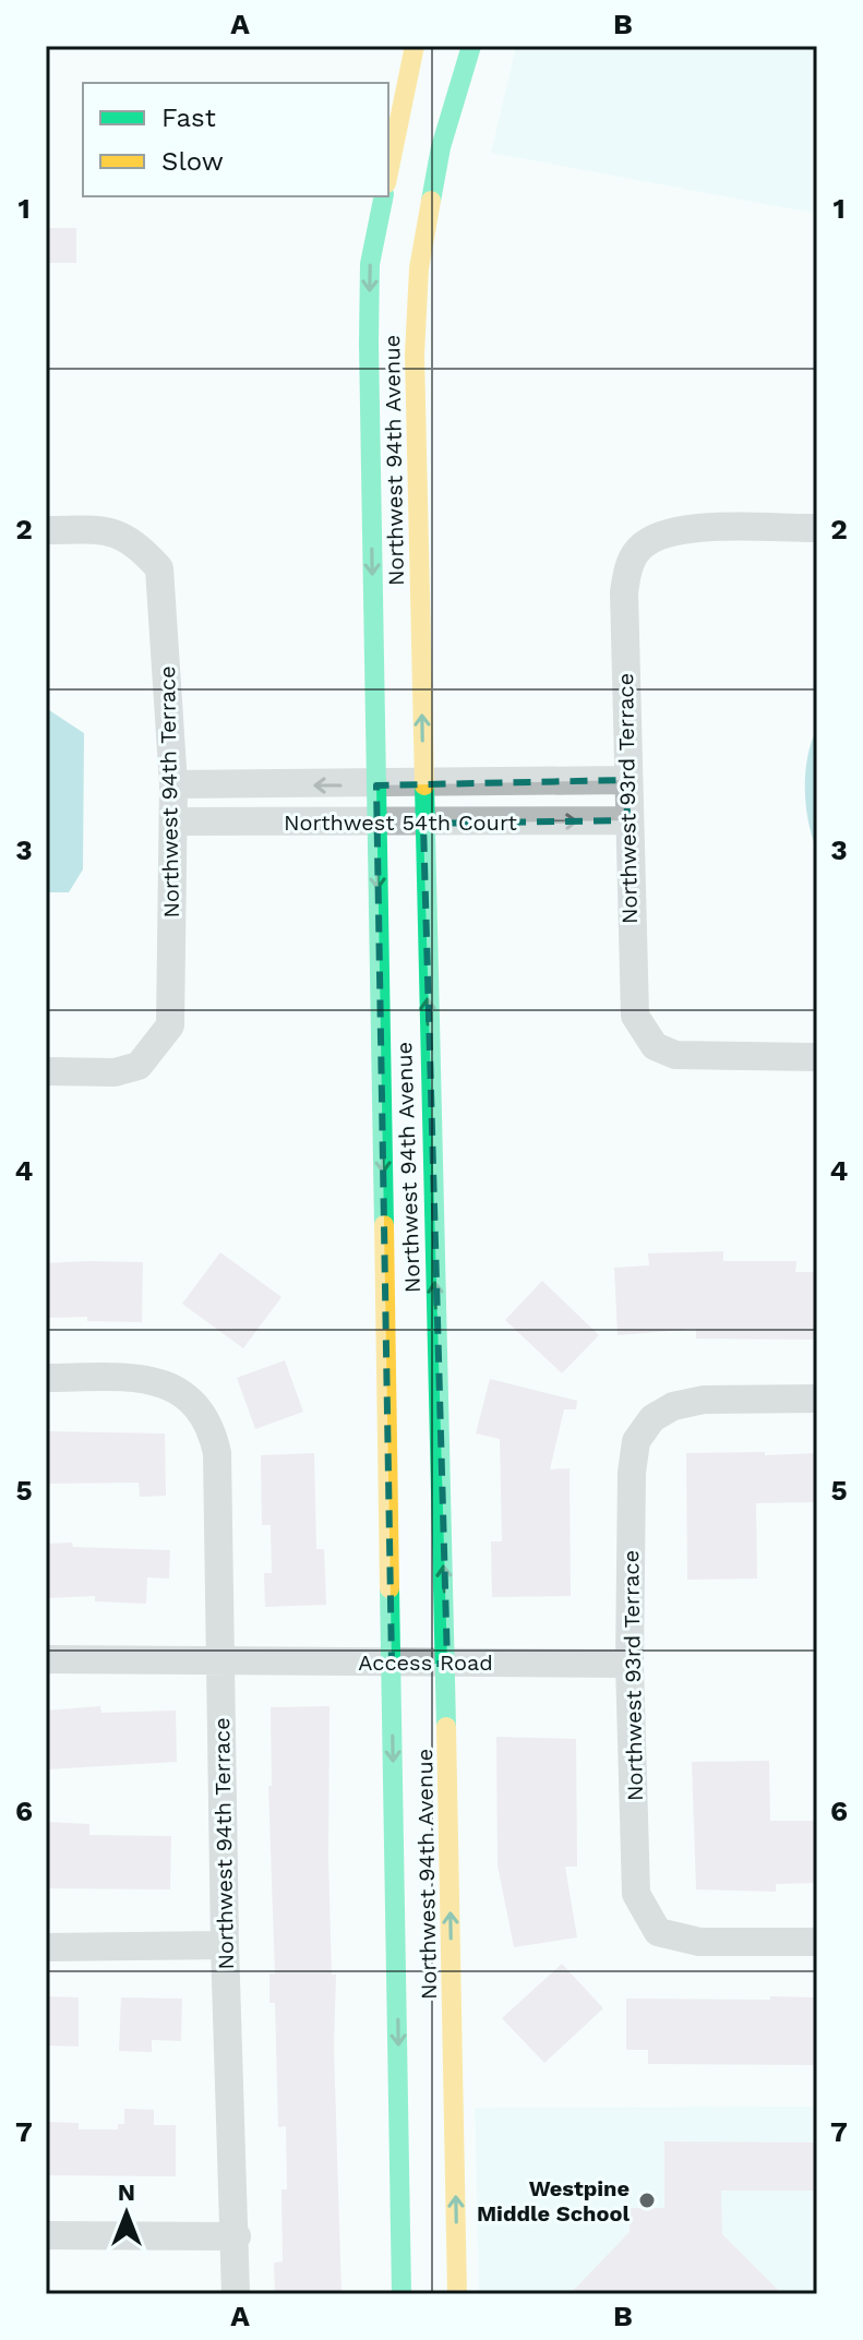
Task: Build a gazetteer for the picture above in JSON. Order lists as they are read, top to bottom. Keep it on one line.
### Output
{"streets":{"street":["Northwest 94th Avenue","Northwest 94th Terrace","Northwest 93rd Terrace","Northwest 54th Court","Access Road"]},"crossings":[["Northwest 94th Avenue","Northwest 54th Court"],["Northwest 94th Avenue","Access Road"],["Northwest 94th Terrace","Northwest 54th Court"],["Northwest 94th Terrace","Access Road"],["Northwest 93rd Terrace","Northwest 54th Court"],["Northwest 93rd Terrace","Access Road"]],"places":["Westpine Middle School"],"legend":["Fast","Slow"],"north":"top","grid":{"columns":["A","B"],"rows":["1","2","3","4","5","6","7"]}}
